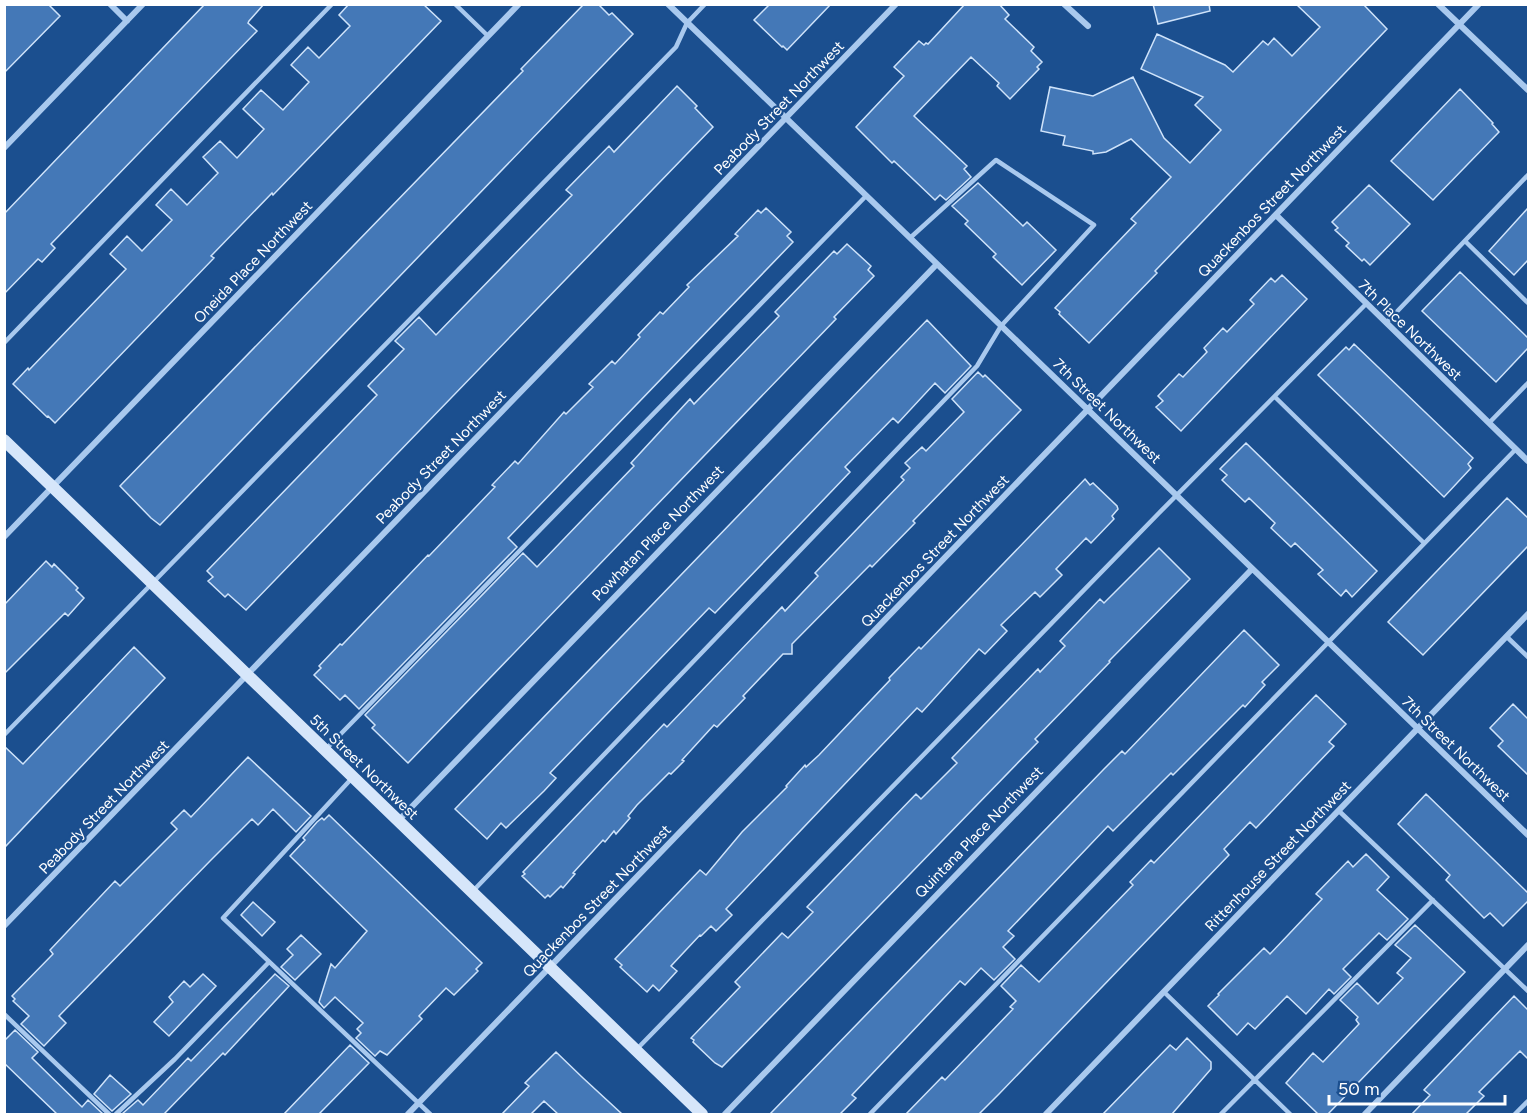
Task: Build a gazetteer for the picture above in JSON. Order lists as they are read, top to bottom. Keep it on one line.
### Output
{"streets":{"street":["Peabody Street Northwest","Quackenbos Street Northwest","Oneida Place Northwest","7th Place Northwest","7th Street Northwest","Powhatan Place Northwest","5th Street Northwest","Quintana Place Northwest","Rittenhouse Street Northwest"]},"crossings":[["Peabody Street Northwest","7th Street Northwest"],["Peabody Street Northwest","5th Street Northwest"],["Quackenbos Street Northwest","7th Place Northwest"],["Quackenbos Street Northwest","7th Street Northwest"],["Quackenbos Street Northwest","5th Street Northwest"],["Oneida Place Northwest","5th Street Northwest"],["7th Street Northwest","Powhatan Place Northwest"],["7th Street Northwest","Quintana Place Northwest"],["7th Street Northwest","Rittenhouse Street Northwest"],["Powhatan Place Northwest","5th Street Northwest"]],"scale_bar":"50 m"}
